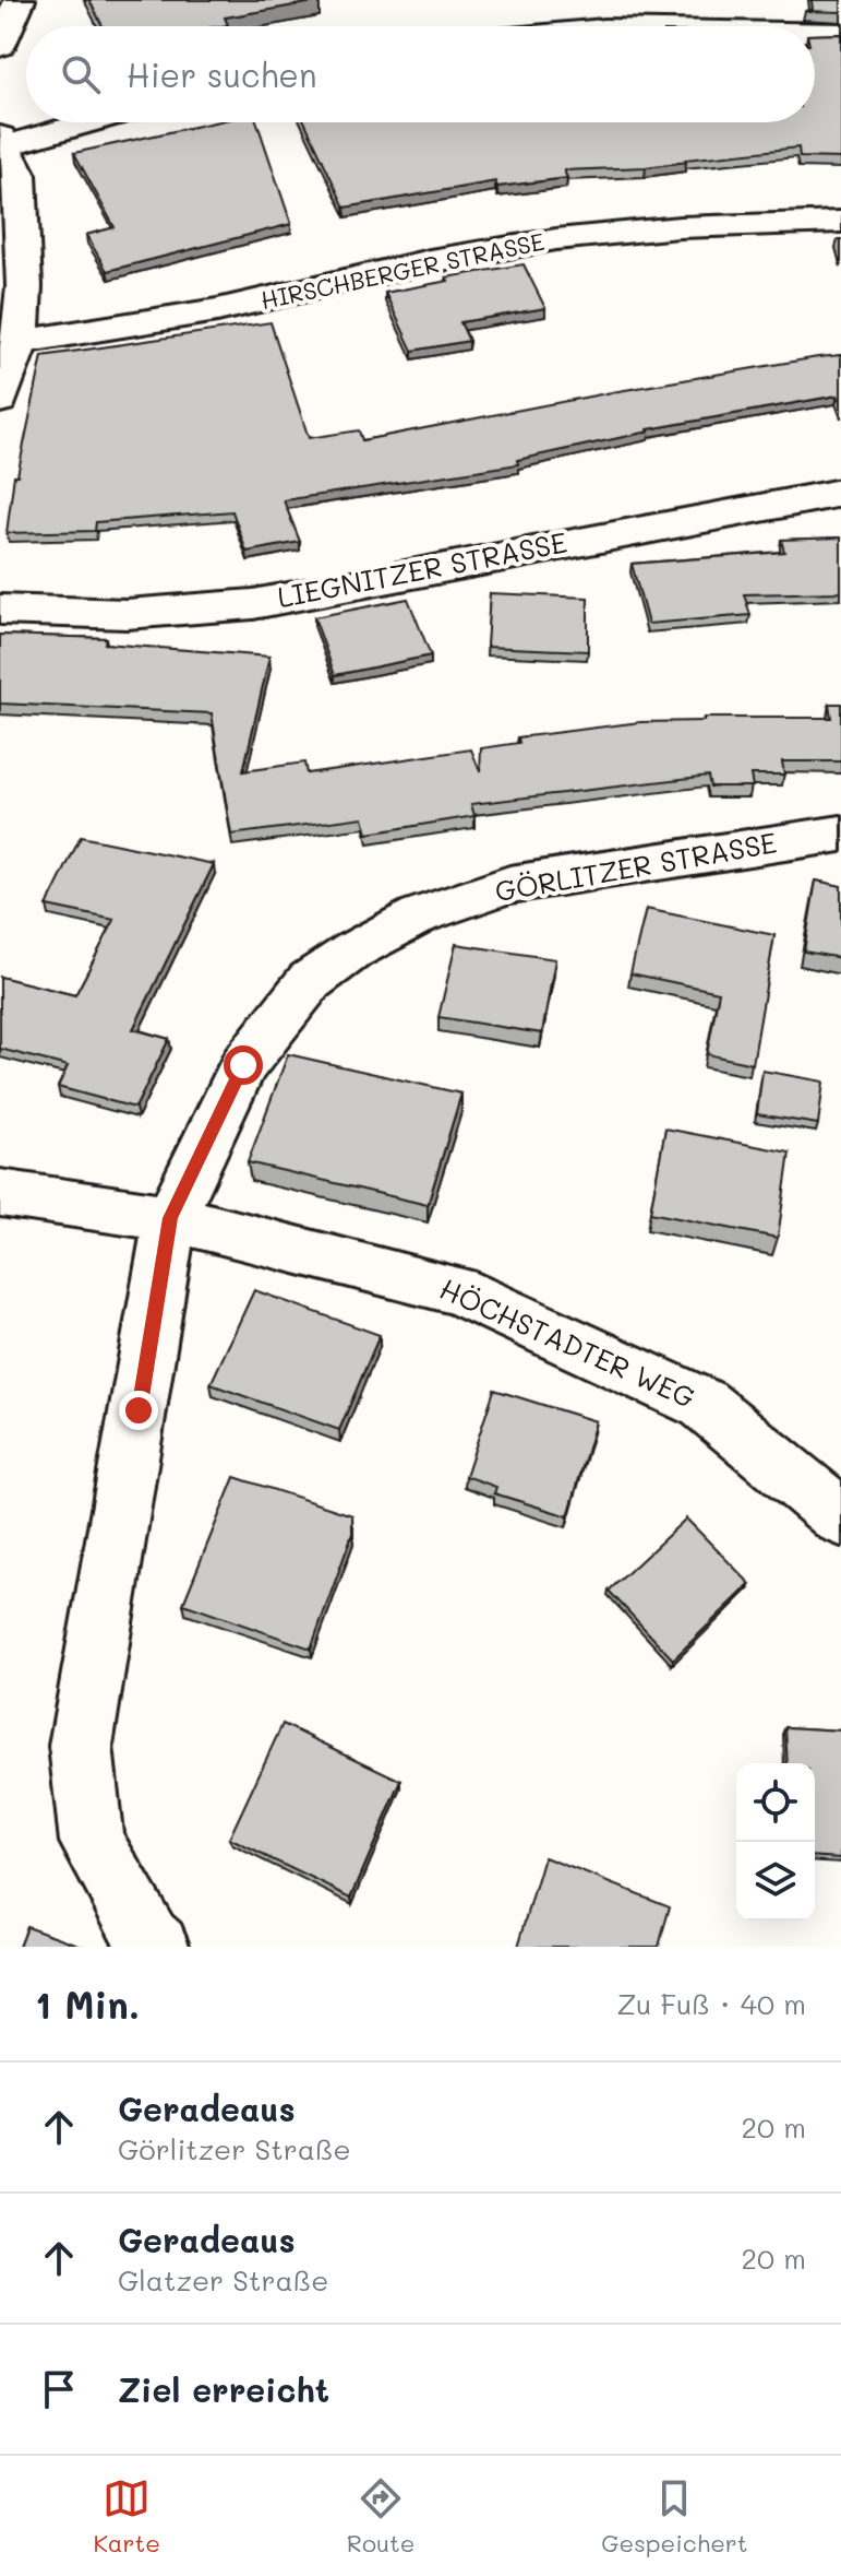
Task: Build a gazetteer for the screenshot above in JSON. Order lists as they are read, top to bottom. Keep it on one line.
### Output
{"streets":{"street":["HIRSCHBERGER STRASSE","LIEGNITZER STRASSE","GÖRLITZER STRASSE","HÖCHSTADTER WEG"]},"crossings":[["GÖRLITZER STRASSE","HÖCHSTADTER WEG"]],"page":{"search":"Hier suchen","heading":["1 Min.","Zu Fuß · 40 m"],"list":[["Geradeaus","Görlitzer Straße","20 m"],["Geradeaus","Glatzer Straße","20 m"],"Ziel erreicht"],"nav":["Karte","Route","Gespeichert"]}}
